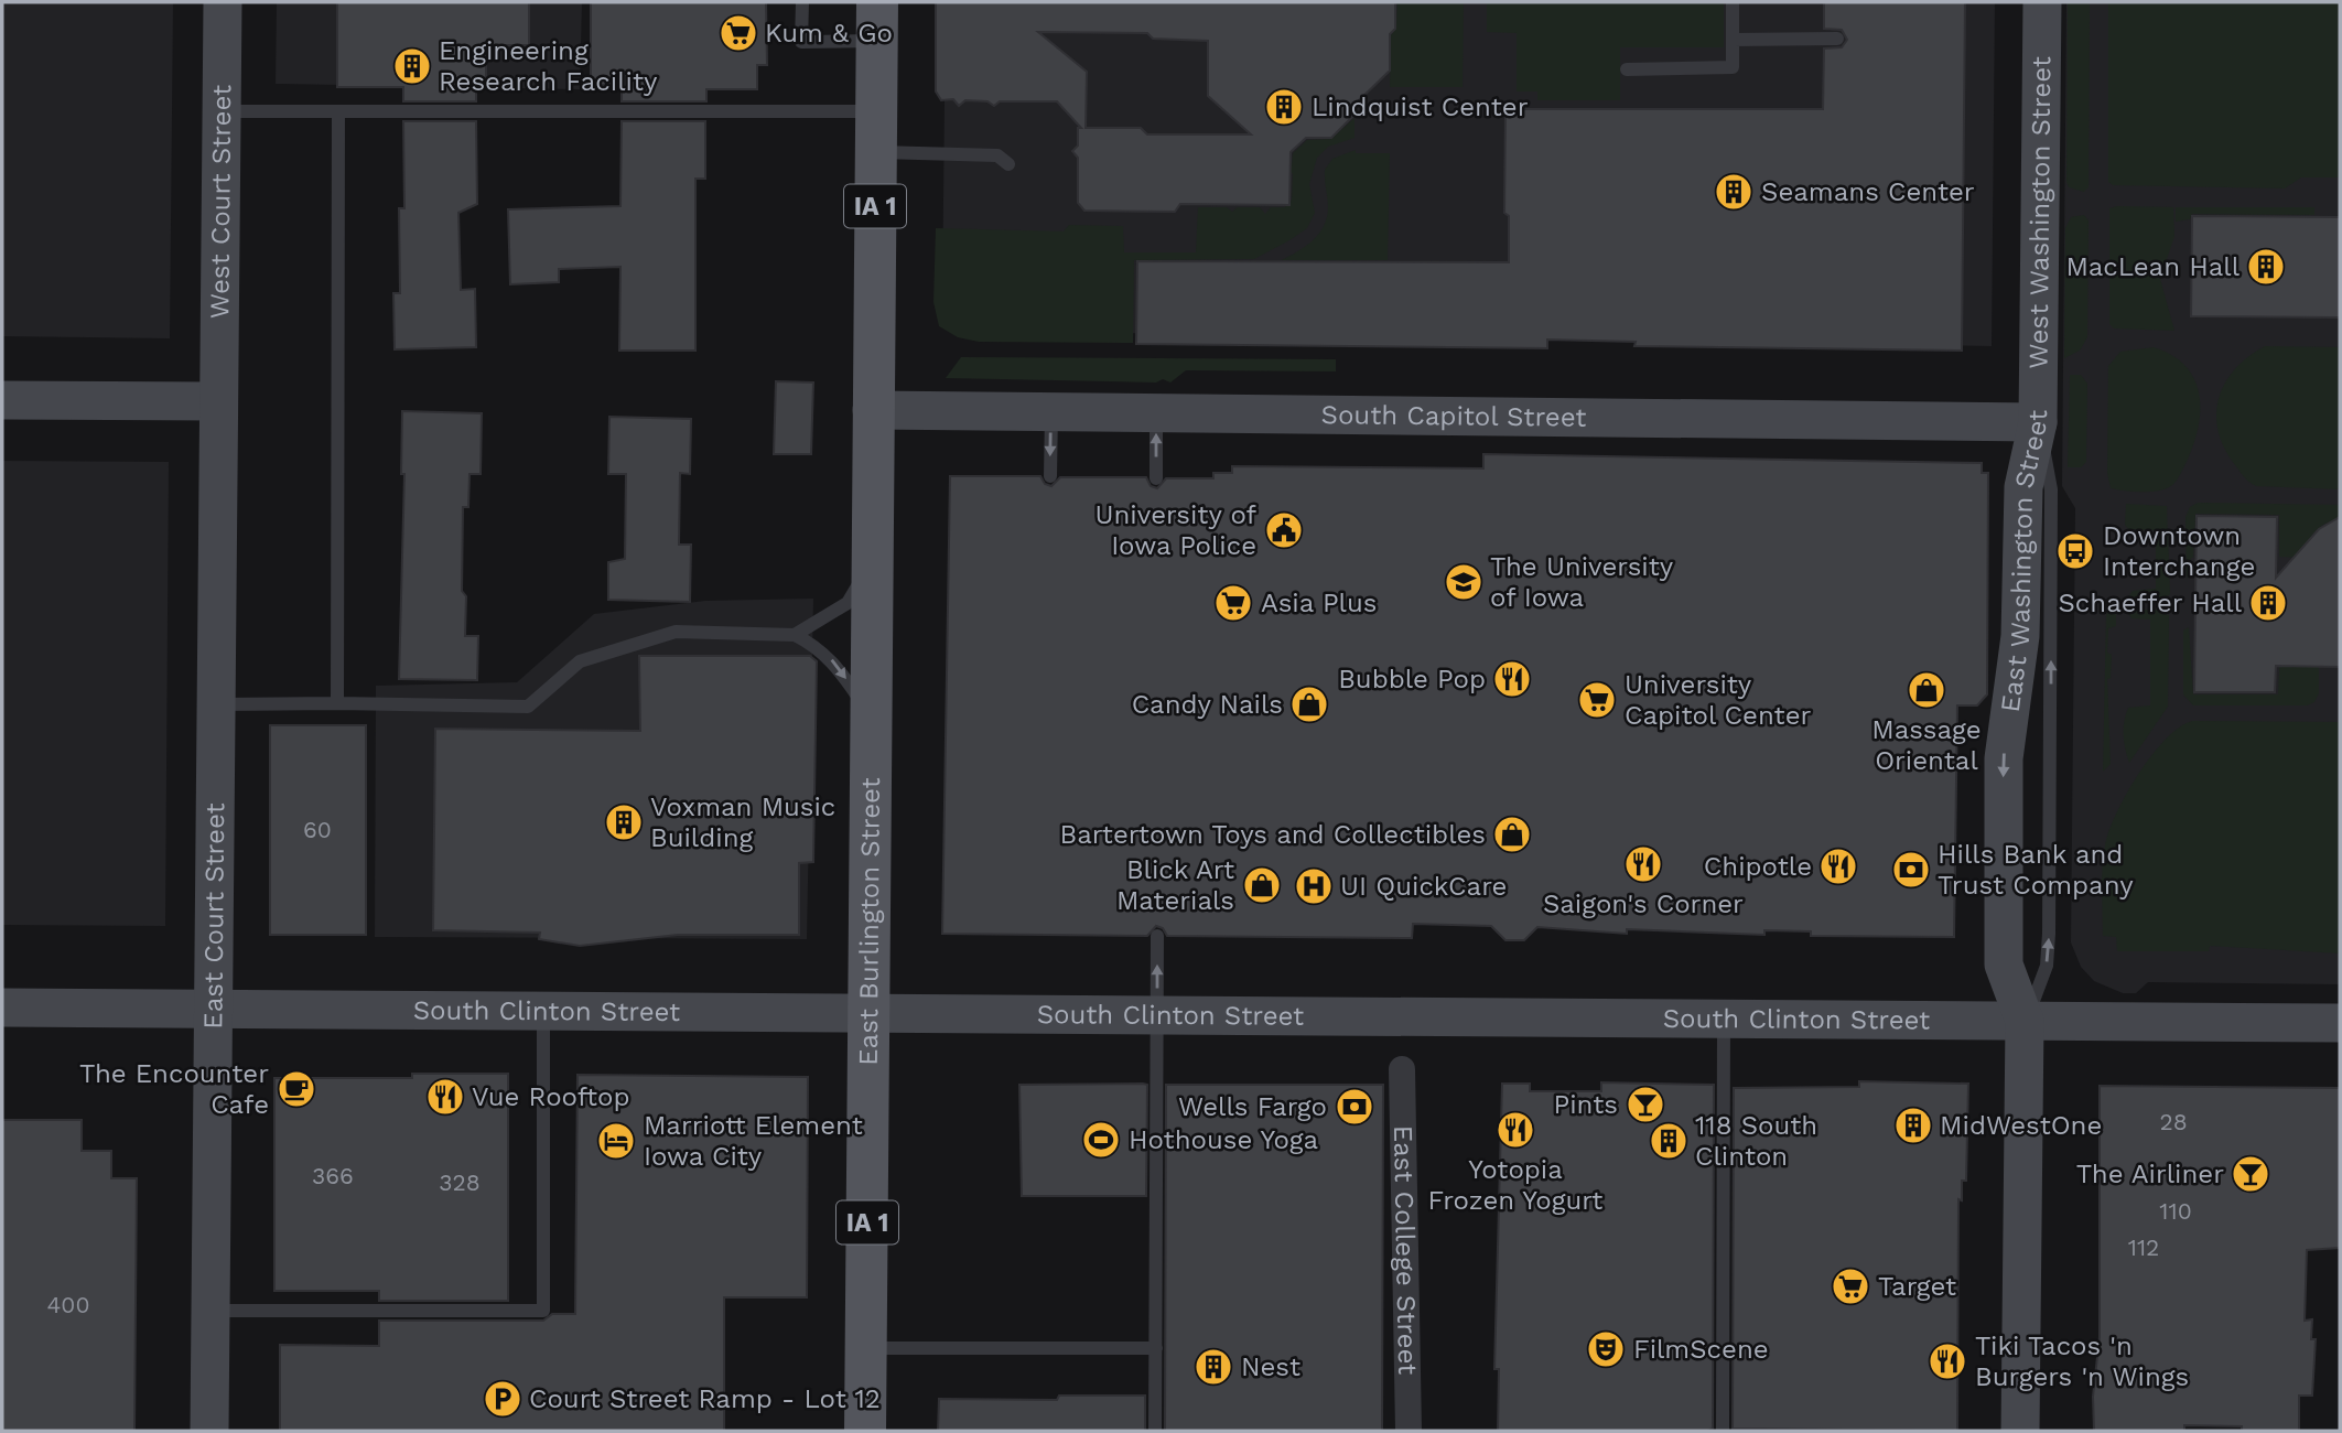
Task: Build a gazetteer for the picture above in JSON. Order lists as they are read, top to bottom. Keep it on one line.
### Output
{"streets":{"main road":["IA 1","East Burlington Street"],"street":["West Court Street","West Washington Street","South Capitol Street","East Washington Street","East Court Street","South Clinton Street","East College Street"]},"crossings":[["West Court Street","East Court Street"],["IA 1","South Capitol Street"],["IA 1","East Burlington Street"],["West Washington Street","South Capitol Street"],["West Washington Street","East Washington Street"],["South Capitol Street","East Washington Street"],["South Capitol Street","East Burlington Street"],["East Washington Street","South Clinton Street"],["East Court Street","South Clinton Street"],["East Burlington Street","South Clinton Street"]],"places":{"supermarket":["Kum & Go","Asia Plus","University Capitol Center","Target"],"building":["Engineering Research Facility","Lindquist Center","Seamans Center","MacLean Hall","Schaeffer Hall","Voxman Music Building","MidWestOne","118 South Clinton","Nest"],"public building":["University of Iowa Police"],"bus stop":["Downtown Interchange"],"school or university":["The University of Iowa"],"restaurant":["Bubble Pop","Saigon's Corner","Chipotle","Vue Rooftop","Yotopia Frozen Yogurt","Tiki Tacos 'n Burgers 'n Wings"],"shop":["Massage Oriental","Candy Nails","Bartertown Toys and Collectibles","Blick Art Materials"],"bank":["Hills Bank and Trust Company","Wells Fargo"],"hospital":["UI QuickCare"],"cafe":["The Encounter Cafe"],"bar":["Pints","The Airliner"],"sports":["Hothouse Yoga"],"hotel":["Marriott Element Iowa City"],"theatre":["FilmScene"],"parking":["Court Street Ramp - Lot 12"]},"house_numbers":["60","28","366","328","110","112","400"]}
